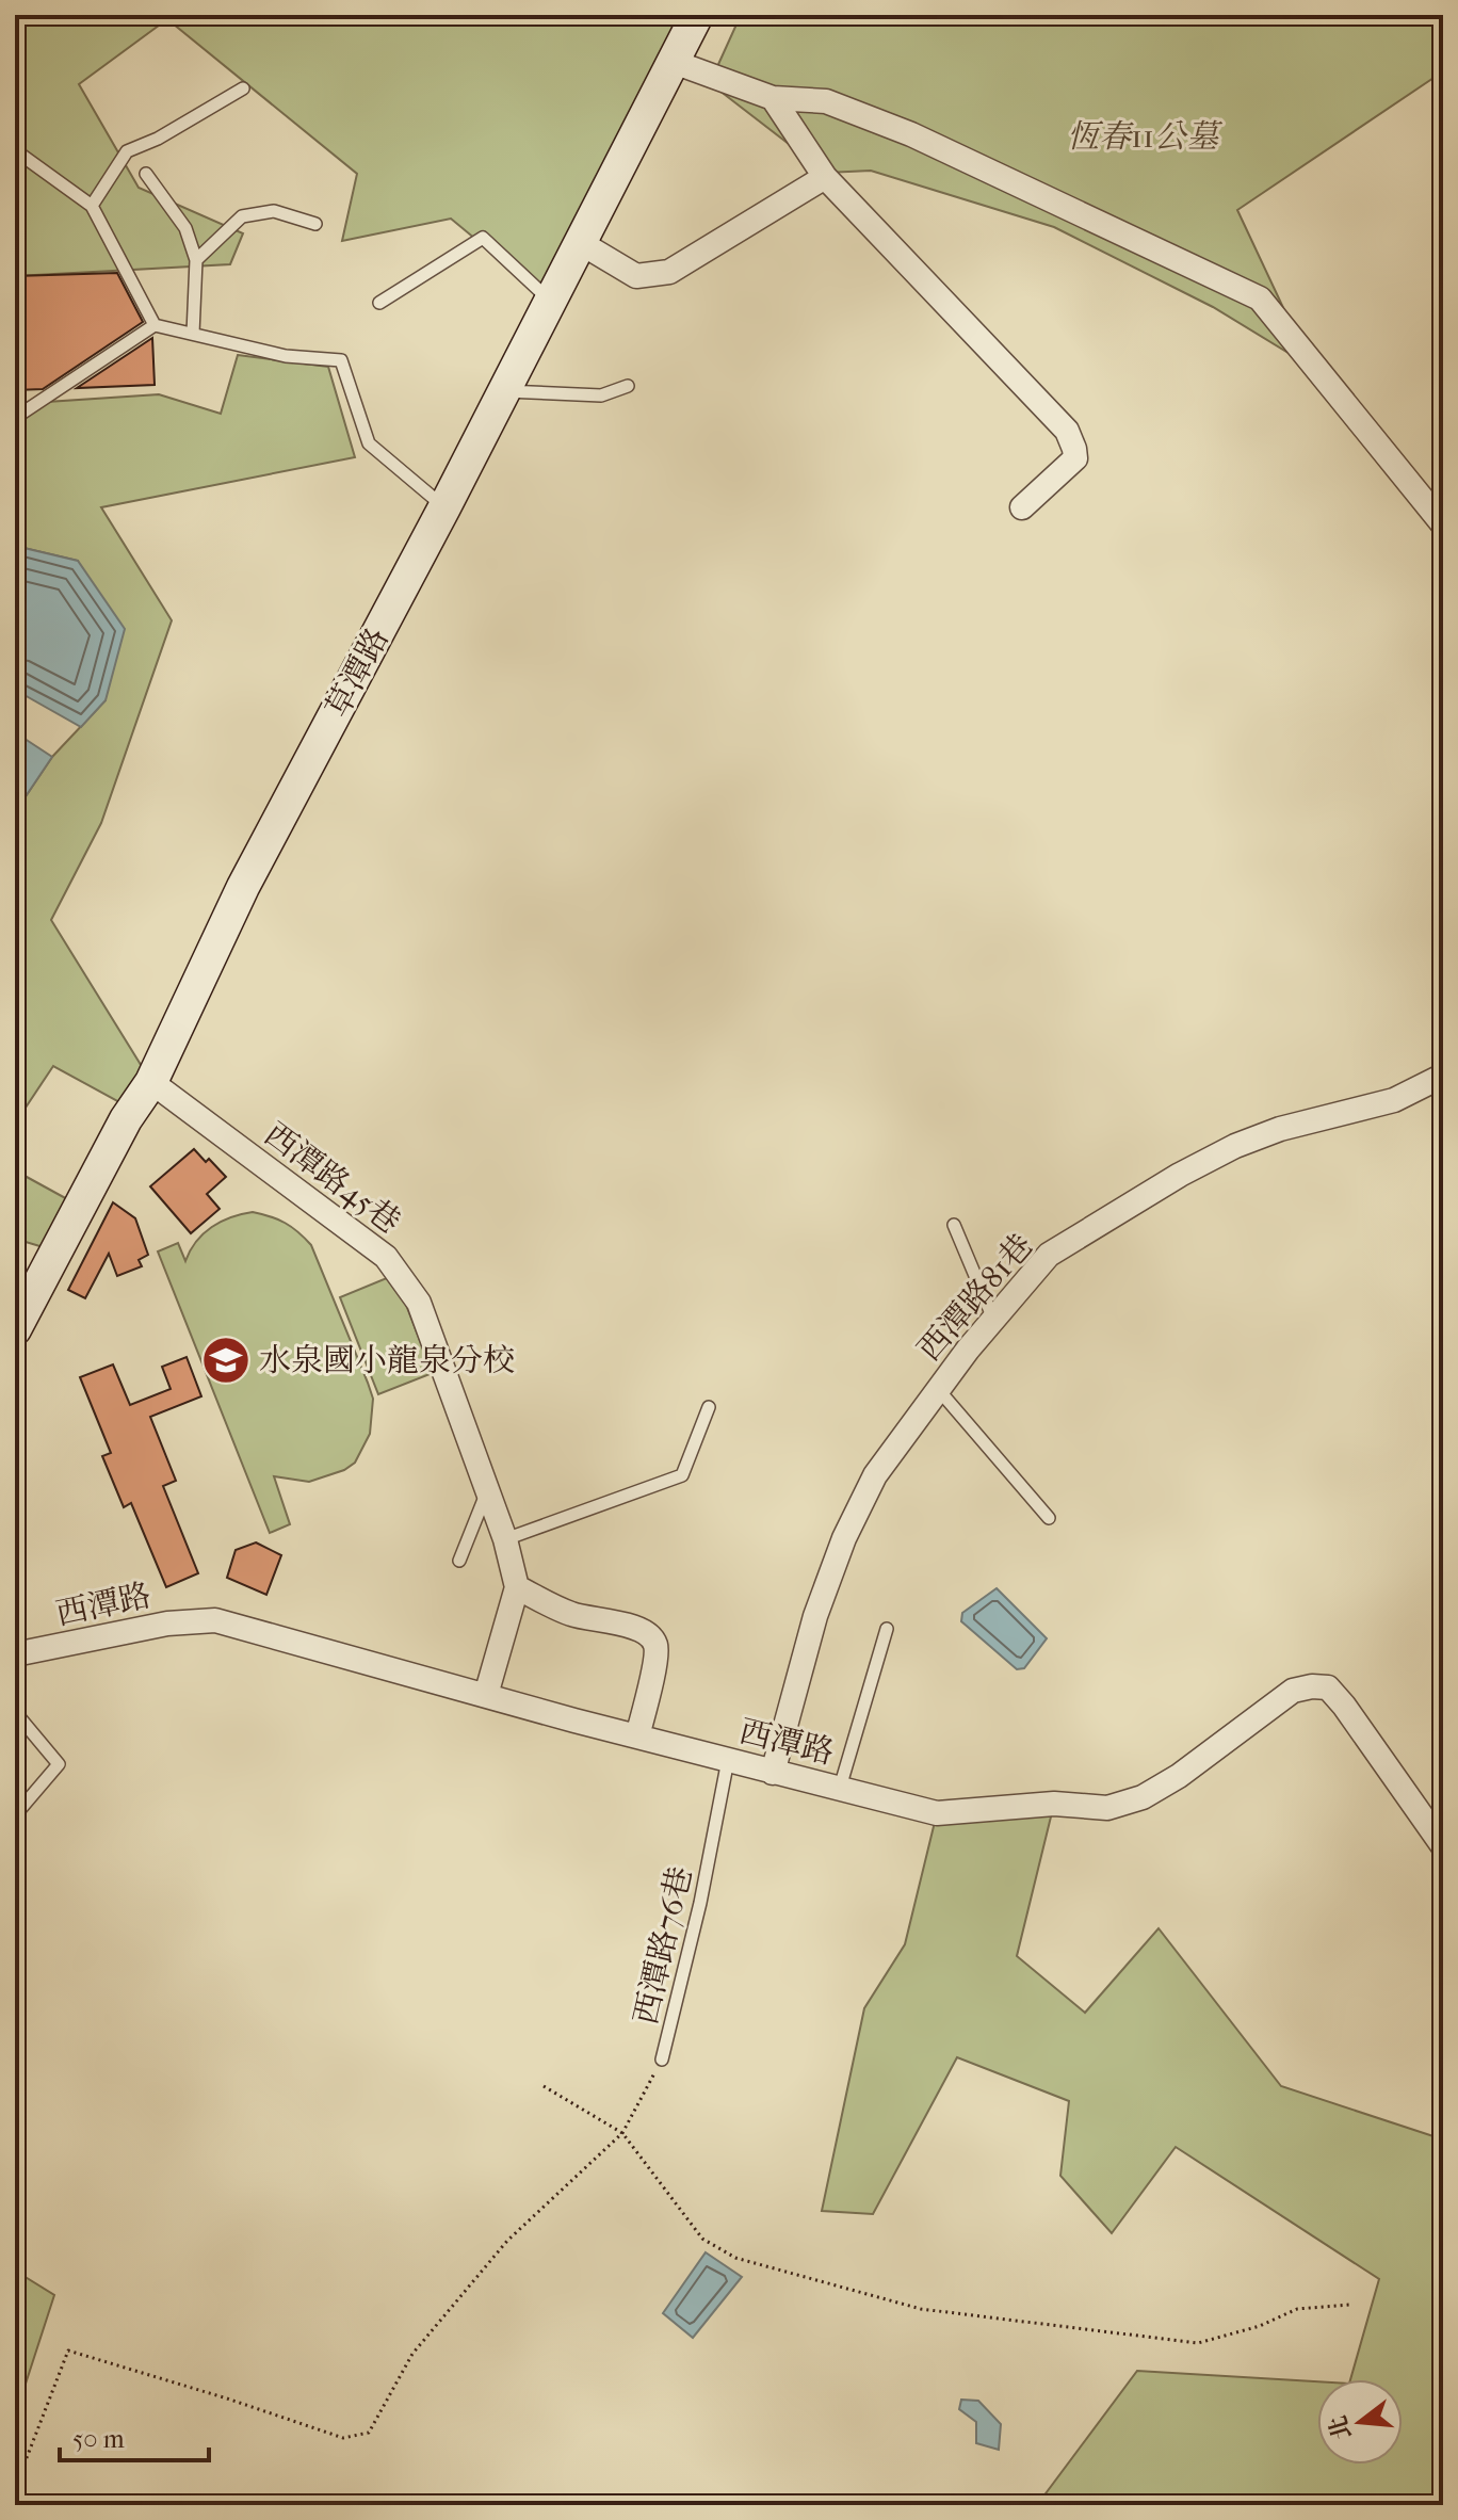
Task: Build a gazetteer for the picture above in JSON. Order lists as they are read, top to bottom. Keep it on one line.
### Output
{"streets":{"street":["草潭路","西潭路45巷","西潭路81巷","西潭路"],"lane":["西潭路76巷"]},"crossings":[["草潭路","西潭路45巷"],["西潭路45巷","西潭路"],["西潭路81巷","西潭路"],["西潭路","西潭路76巷"]],"parks":["恆春11公墓"],"places":{"school or university":["水泉國小龍泉分校"]},"scale_bar":"50 m","north":"left"}
